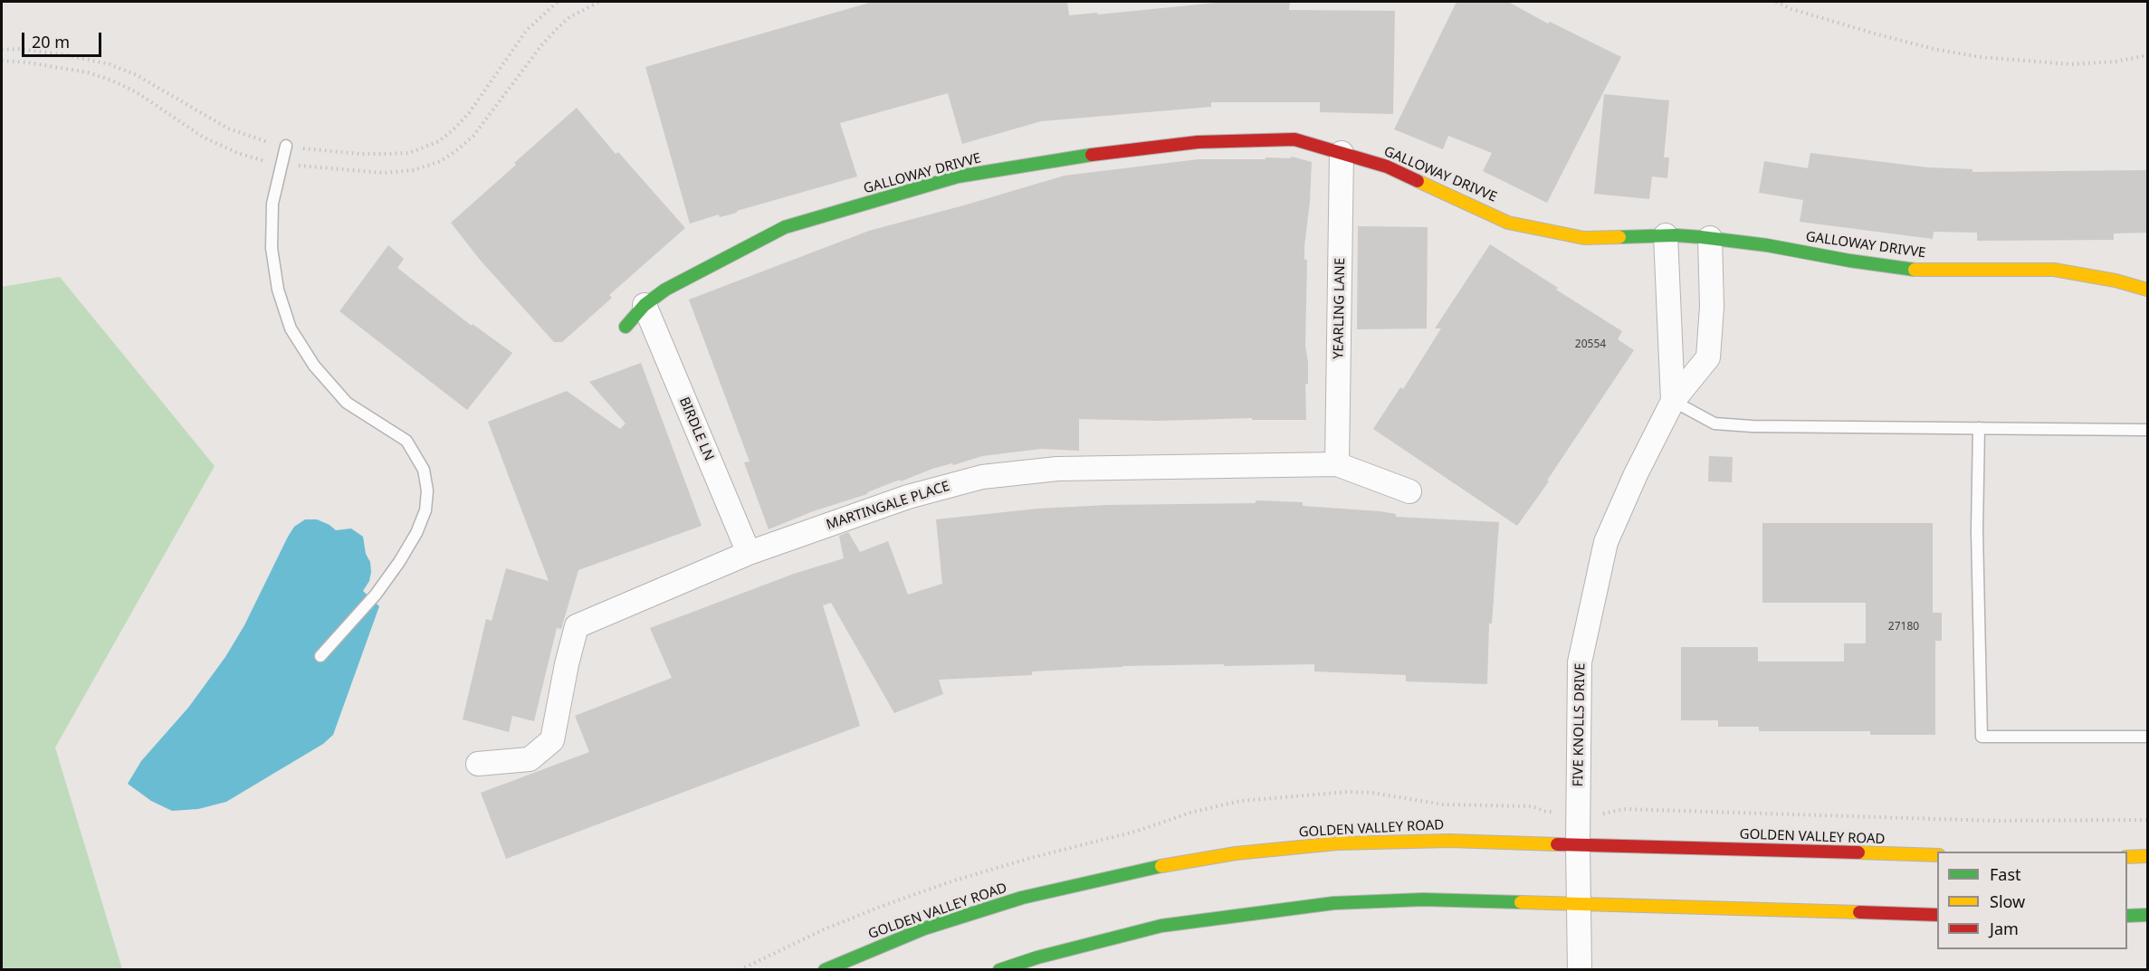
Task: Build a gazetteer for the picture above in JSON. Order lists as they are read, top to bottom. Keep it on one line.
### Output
{"streets":{"main road":["GALLOWAY DRIVVE","GOLDEN VALLEY ROAD"],"street":["YEARLING LANE","BIRDLE LN","MARTINGALE PLACE","FIVE KNOLLS DRIVE"]},"crossings":[["GALLOWAY DRIVVE","YEARLING LANE"],["GALLOWAY DRIVVE","BIRDLE LN"],["GALLOWAY DRIVVE","FIVE KNOLLS DRIVE"],["YEARLING LANE","MARTINGALE PLACE"],["BIRDLE LN","MARTINGALE PLACE"],["FIVE KNOLLS DRIVE","GOLDEN VALLEY ROAD"]],"house_numbers":["20554","27180"],"legend":["Fast","Slow","Jam"],"scale_bar":"20 m"}
